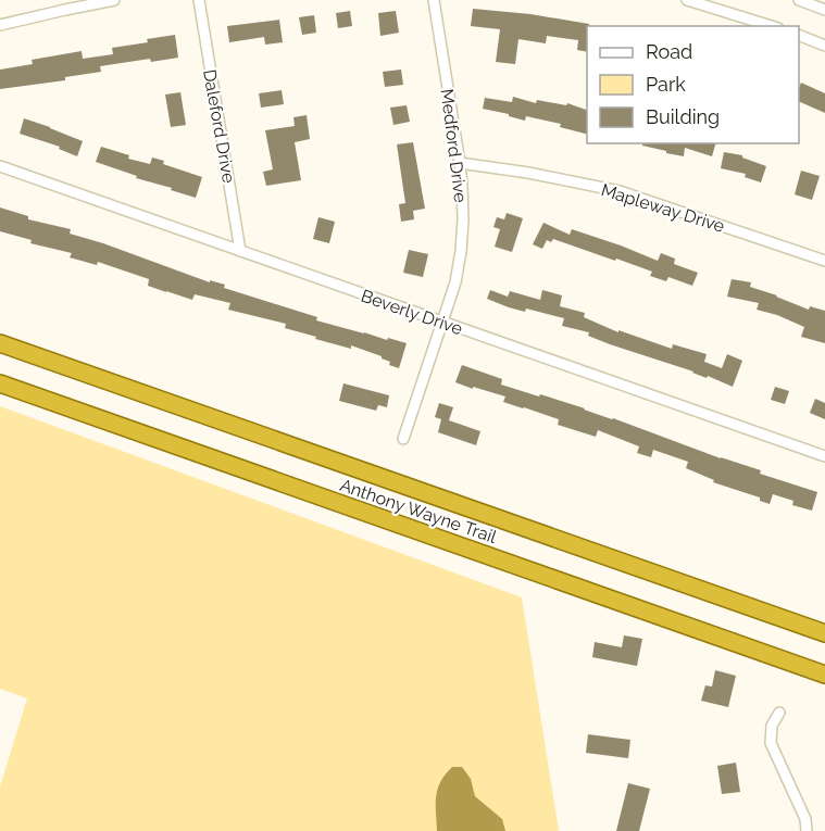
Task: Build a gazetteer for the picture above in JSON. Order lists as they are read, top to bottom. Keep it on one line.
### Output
{"streets":{"highway":["Anthony Wayne Trail"],"street":["Daleford Drive","Medford Drive","Mapleway Drive","Beverly Drive"]},"crossings":[["Daleford Drive","Beverly Drive"],["Medford Drive","Mapleway Drive"],["Medford Drive","Beverly Drive"]],"legend":["Road","Park","Building"]}
